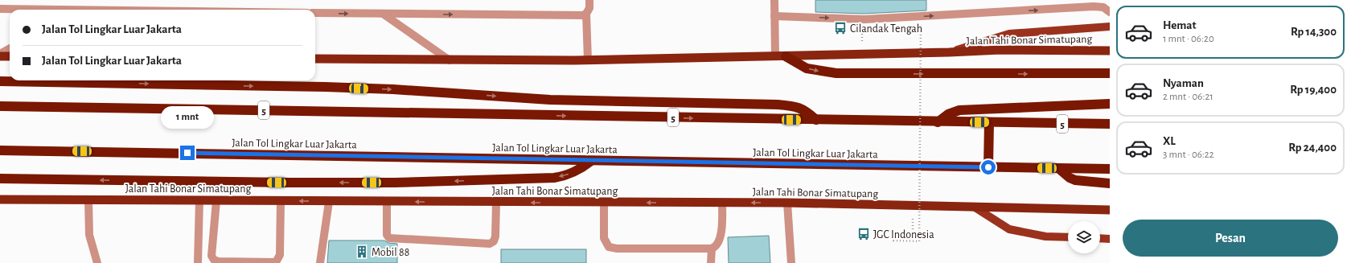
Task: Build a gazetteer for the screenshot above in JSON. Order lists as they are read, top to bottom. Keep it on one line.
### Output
{"streets":{"highway":["Jalan Tahi Bonar Simatupang","5","Jalan Tol Lingkar Luar Jakarta"]},"places":{"bus stop":["Cilandak Tengah","JGC Indonesia"],"building":["Mobil 88"]},"page":{"list":[{"name":"Hemat","note":"1 mnt · 06:20","value":"Rp 14,300"},{"name":"Nyaman","note":"2 mnt · 06:21","value":"Rp 19,400"},{"name":"XL","note":"3 mnt · 06:22","value":"Rp 24,400"}],"banner":["Jalan Tol Lingkar Luar Jakarta","Jalan Tol Lingkar Luar Jakarta"],"bubble":"1 mnt","buttons":"Pesan"}}
